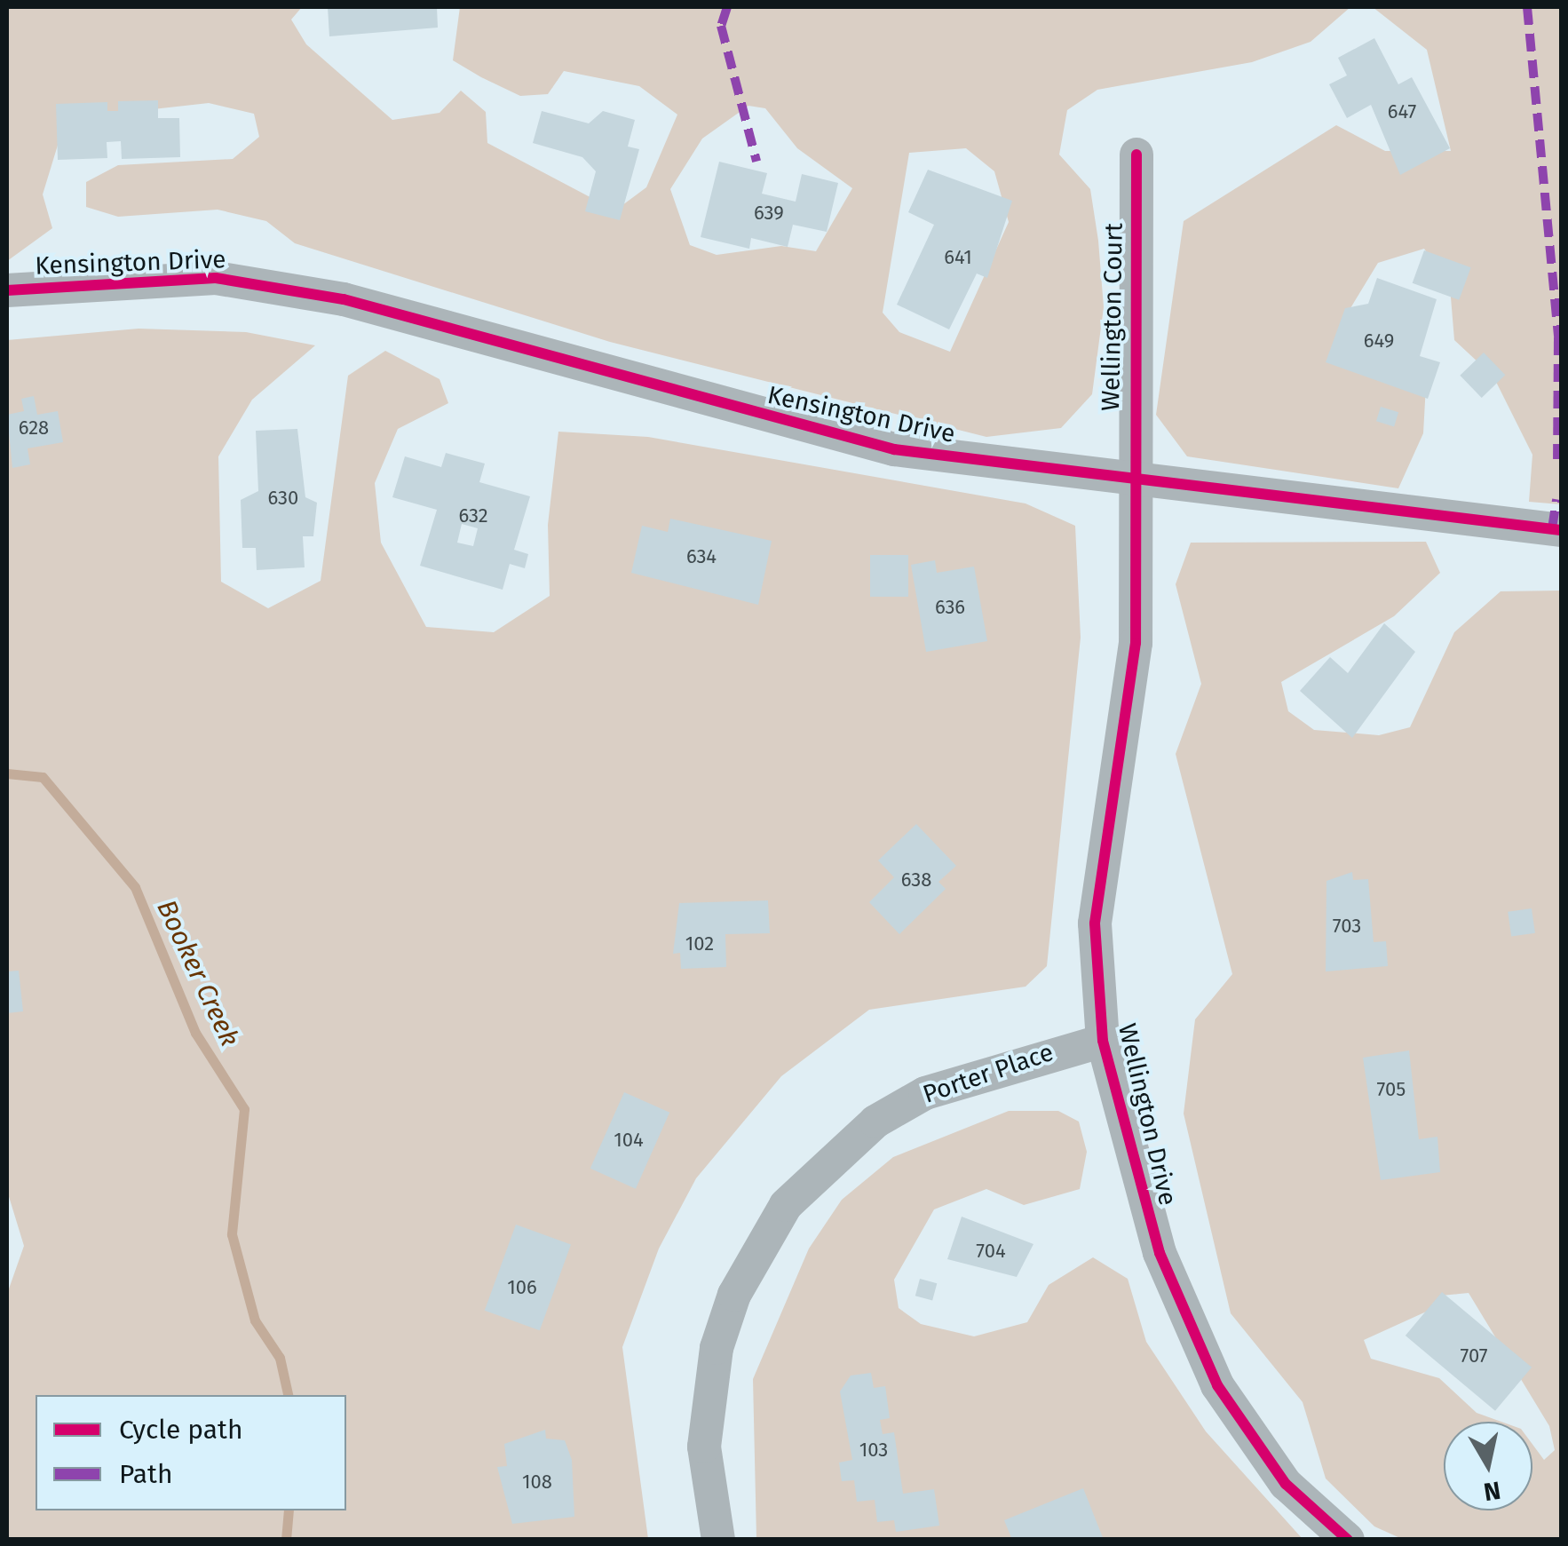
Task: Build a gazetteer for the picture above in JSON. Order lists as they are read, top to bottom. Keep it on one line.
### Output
{"streets":{"street":["Kensington Drive","Wellington Court","Porter Place","Wellington Drive"]},"crossings":[["Kensington Drive","Wellington Court"],["Kensington Drive","Wellington Drive"],["Wellington Court","Wellington Drive"],["Porter Place","Wellington Drive"]],"water":["Booker Creek"],"house_numbers":["647","639","641","649","628","630","632","634","636","638","703","102","705","104","704","106","707","103","108"],"legend":["Cycle path","Path"],"north":"bottom"}
